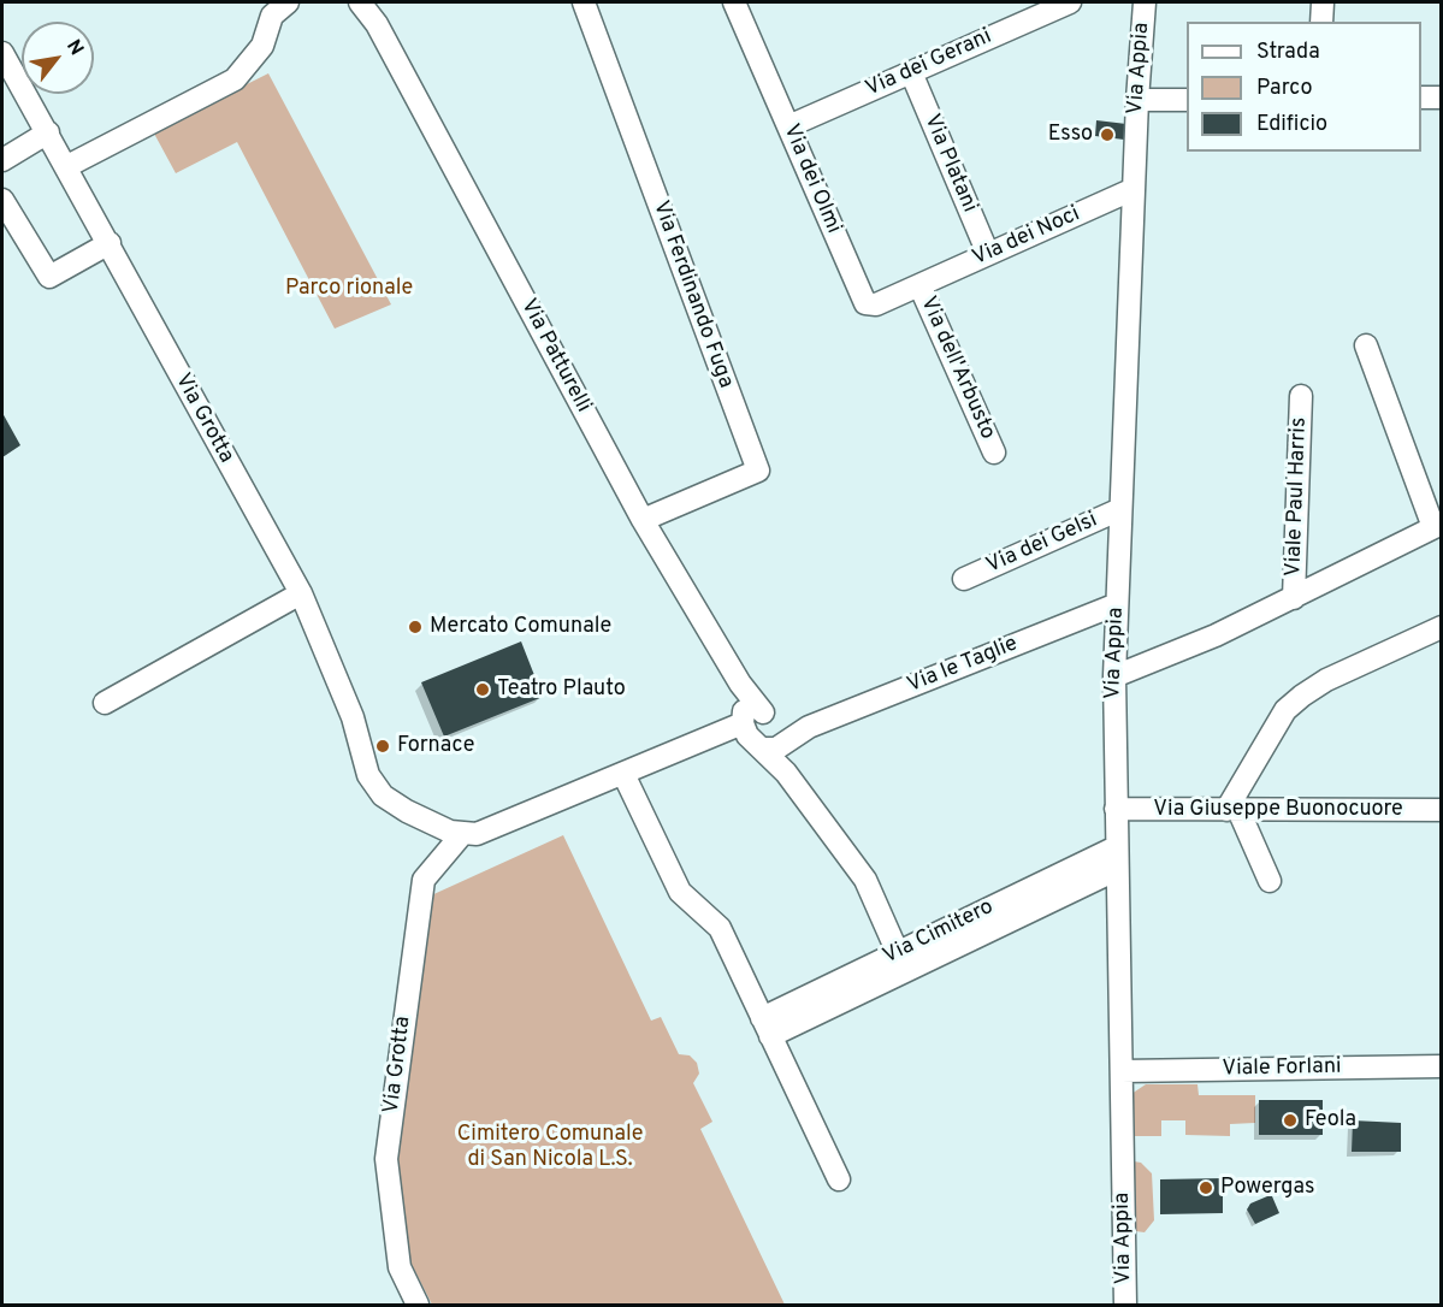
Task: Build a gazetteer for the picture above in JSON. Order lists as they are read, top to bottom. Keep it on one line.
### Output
{"streets":{"street":["Via dei Gerani","Via Appia","Via Platani","Via dei Olmi","Via dei Noci","Via Ferdinando Fuga","Via Patturelli","Via dell'Arbusto","Via Grotta","Viale Paul Harris","Via dei Gelsi","Via le Taglie","Via Giuseppe Buonocuore","Via Cimitero","Viale Forlani"]},"crossings":[["Via dei Gerani","Via Platani"],["Via dei Gerani","Via dei Olmi"],["Via Appia","Via dei Noci"],["Via Appia","Viale Paul Harris"],["Via Appia","Via dei Gelsi"],["Via Appia","Via le Taglie"],["Via Appia","Via Giuseppe Buonocuore"],["Via Appia","Via Cimitero"],["Via Appia","Viale Forlani"],["Via Platani","Via dei Noci"],["Via dei Olmi","Via dei Noci"],["Via dei Olmi","Via dell'Arbusto"],["Via dei Noci","Via dell'Arbusto"],["Via Ferdinando Fuga","Via Patturelli"],["Via Patturelli","Via le Taglie"]],"parks":["Parco rionale","Cimitero Comunale di San Nicola L.S."],"places":["Esso","Mercato Comunale","Teatro Plauto","Fornace","Feola","Powergas"],"legend":["Strada","Parco","Edificio"],"north":"top right"}
